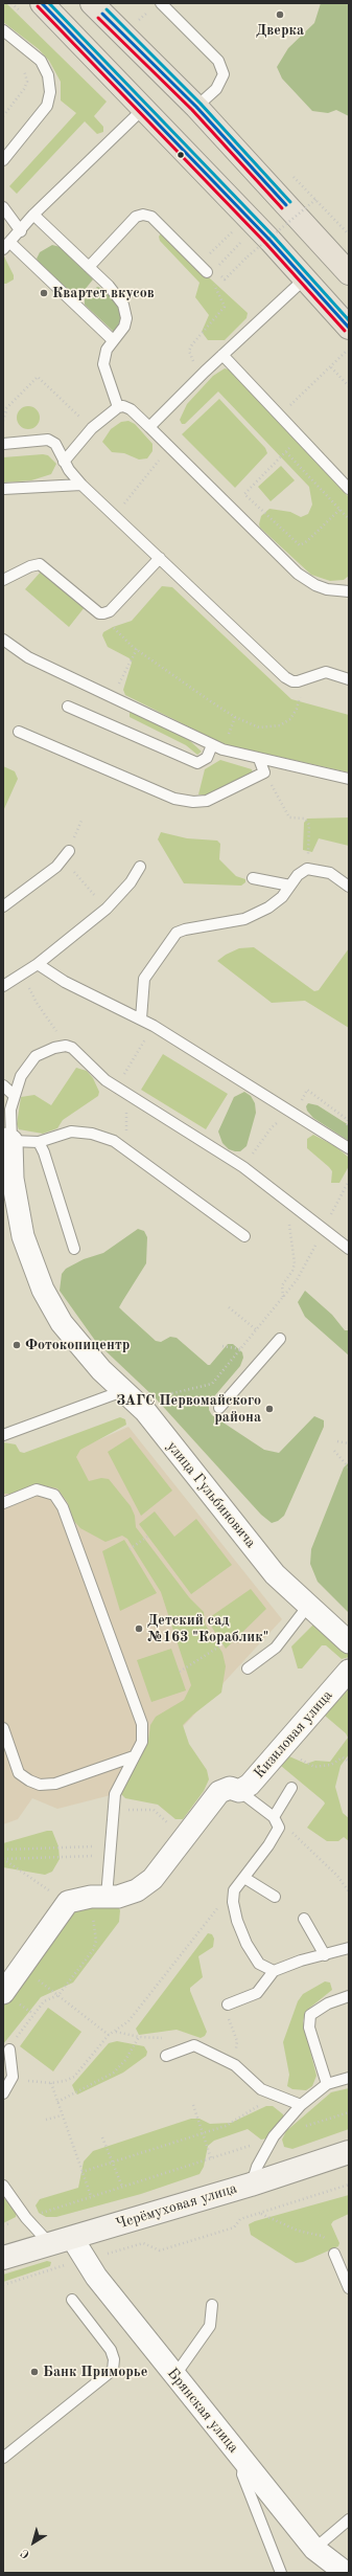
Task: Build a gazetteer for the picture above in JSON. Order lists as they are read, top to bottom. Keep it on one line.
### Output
{"streets":{"main road":["Черёмуховая улица"],"street":["улица Гульбиновича","Кизиловая улица","Брянская улица"]},"crossings":[["Черёмуховая улица","Брянская улица"]],"places":["Дверка","Квартет вкусов","Фотокопицентр","ЗАГС Первомайского района","Детский сад №163 \"Кораблик\"","Банк Приморье"],"north":"bottom left"}
